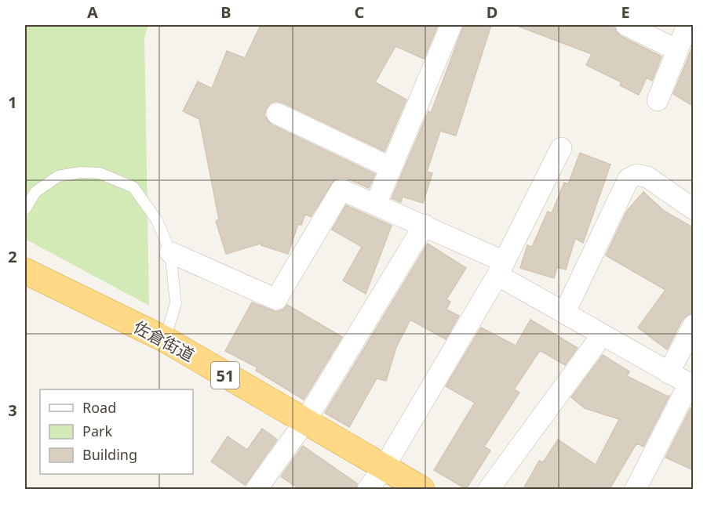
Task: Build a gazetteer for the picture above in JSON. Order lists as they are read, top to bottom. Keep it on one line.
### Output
{"streets":{"highway":["佐倉街道","51"]},"legend":["Road","Park","Building"],"grid":{"columns":["A","B","C","D","E"],"rows":["1","2","3"]}}
